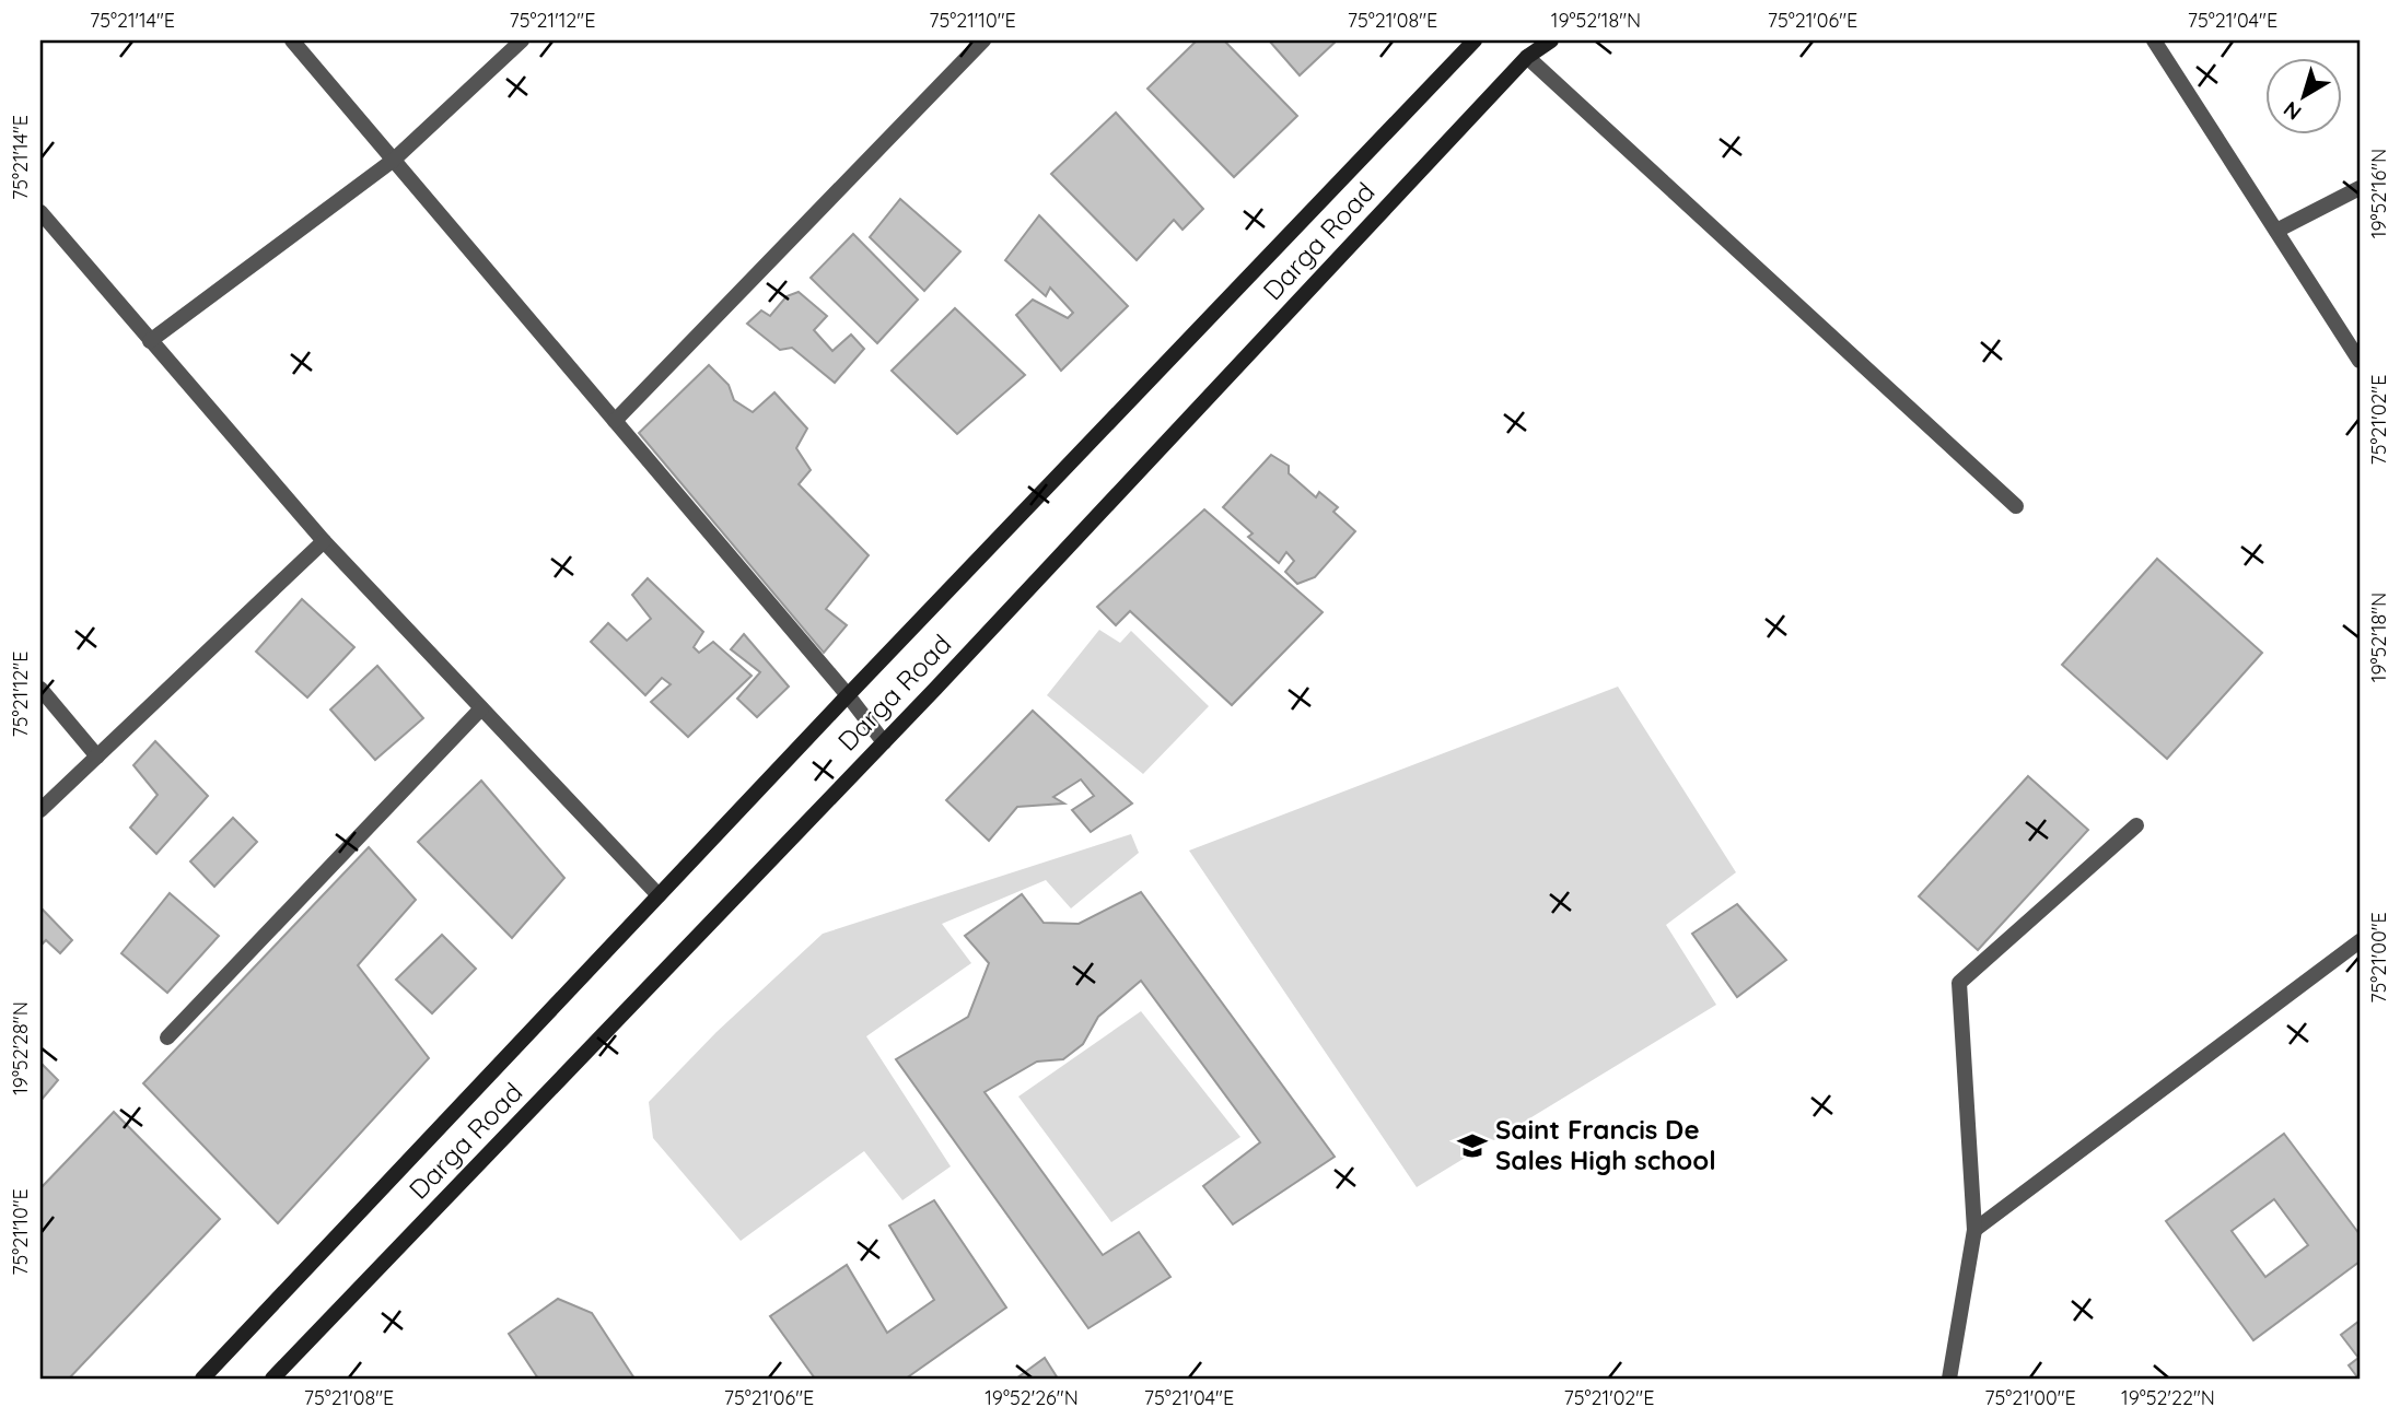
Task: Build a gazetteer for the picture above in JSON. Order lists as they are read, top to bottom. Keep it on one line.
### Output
{"streets":{"main road":["Darga Road"]},"places":{"school or university":["Saint Francis De Sales High school"]},"north":"bottom left","coordinates":["75°21'14\"E","75°21'12\"E","75°21'10\"E","75°21'08\"E","19°52'18\"N","75°21'06\"E","75°21'04\"E","19°52'16\"N","75°21'02\"E","75°21'00\"E","19°52'28\"N","19°52'26\"N","19°52'22\"N"]}
